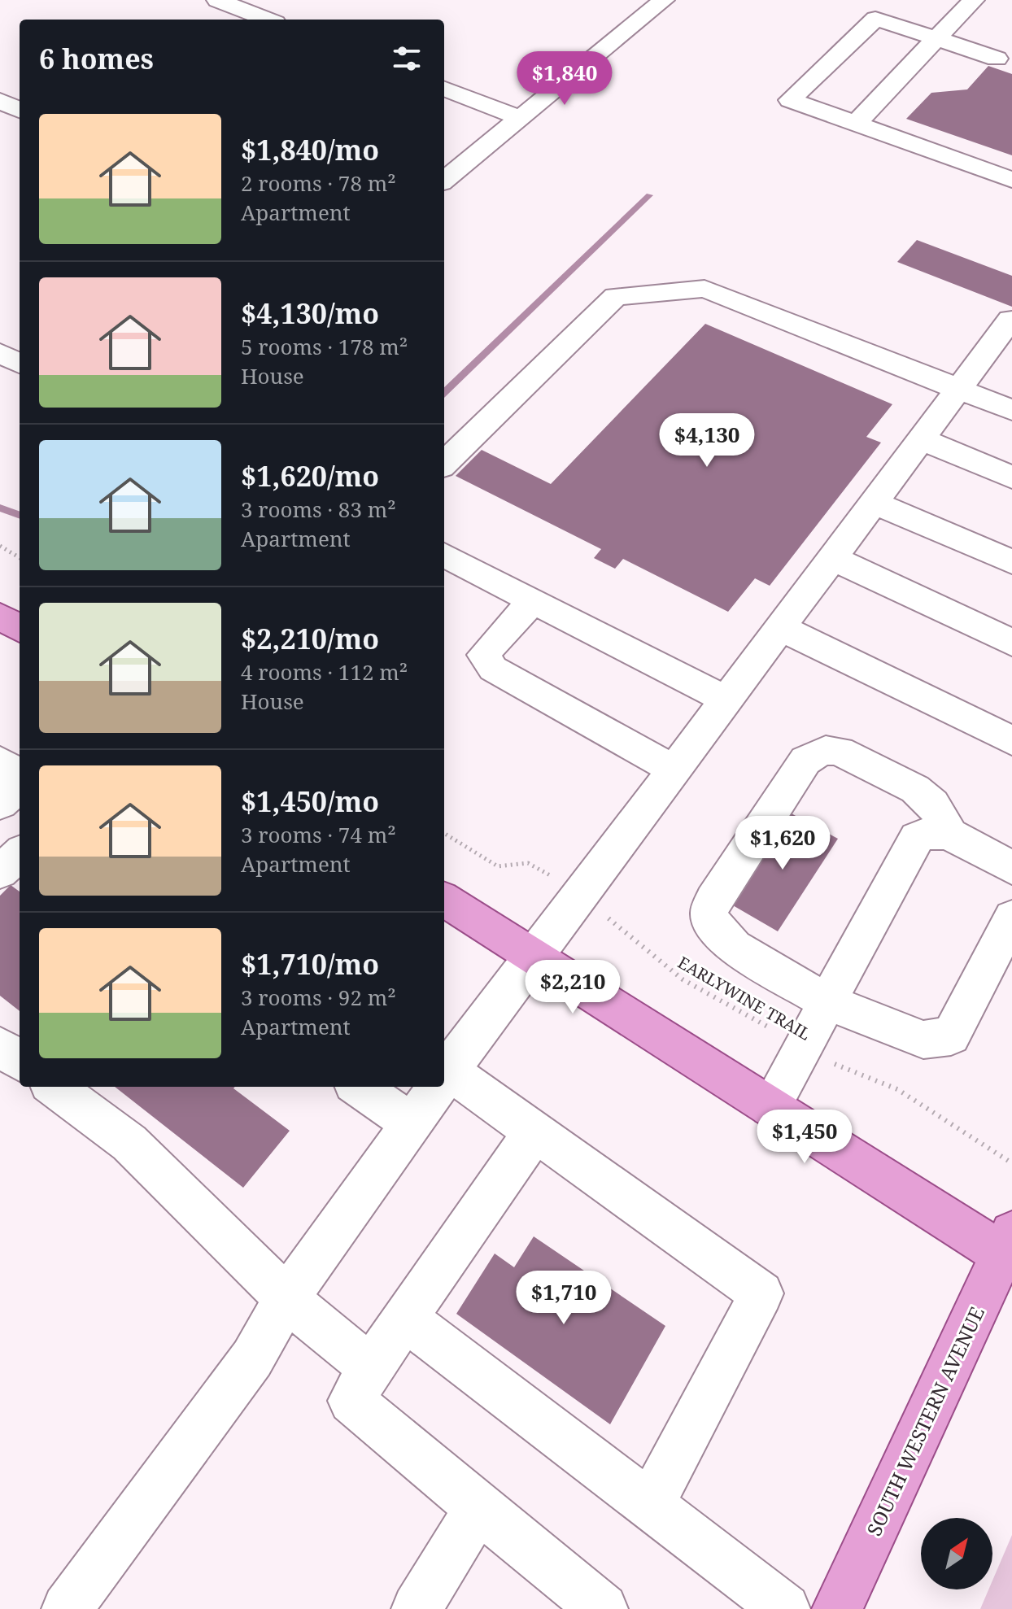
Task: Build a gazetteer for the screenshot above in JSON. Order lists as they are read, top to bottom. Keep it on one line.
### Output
{"streets":{"main road":["SOUTH WESTERN AVENUE"],"path":["EARLYWINE TRAIL"]},"north":"top right","page":{"heading":"6 homes","price":["$1,840","$4,130","$1,620","$2,210","$1,450","$1,710"],"list":[{"name":"$1,840/mo","note":"2 rooms · 78 m² · Apartment"},{"name":"$4,130/mo","note":"5 rooms · 178 m² · House"},{"name":"$1,620/mo","note":"3 rooms · 83 m² · Apartment"},{"name":"$2,210/mo","note":"4 rooms · 112 m² · House"},{"name":"$1,450/mo","note":"3 rooms · 74 m² · Apartment"},{"name":"$1,710/mo","note":"3 rooms · 92 m² · Apartment"}]}}
